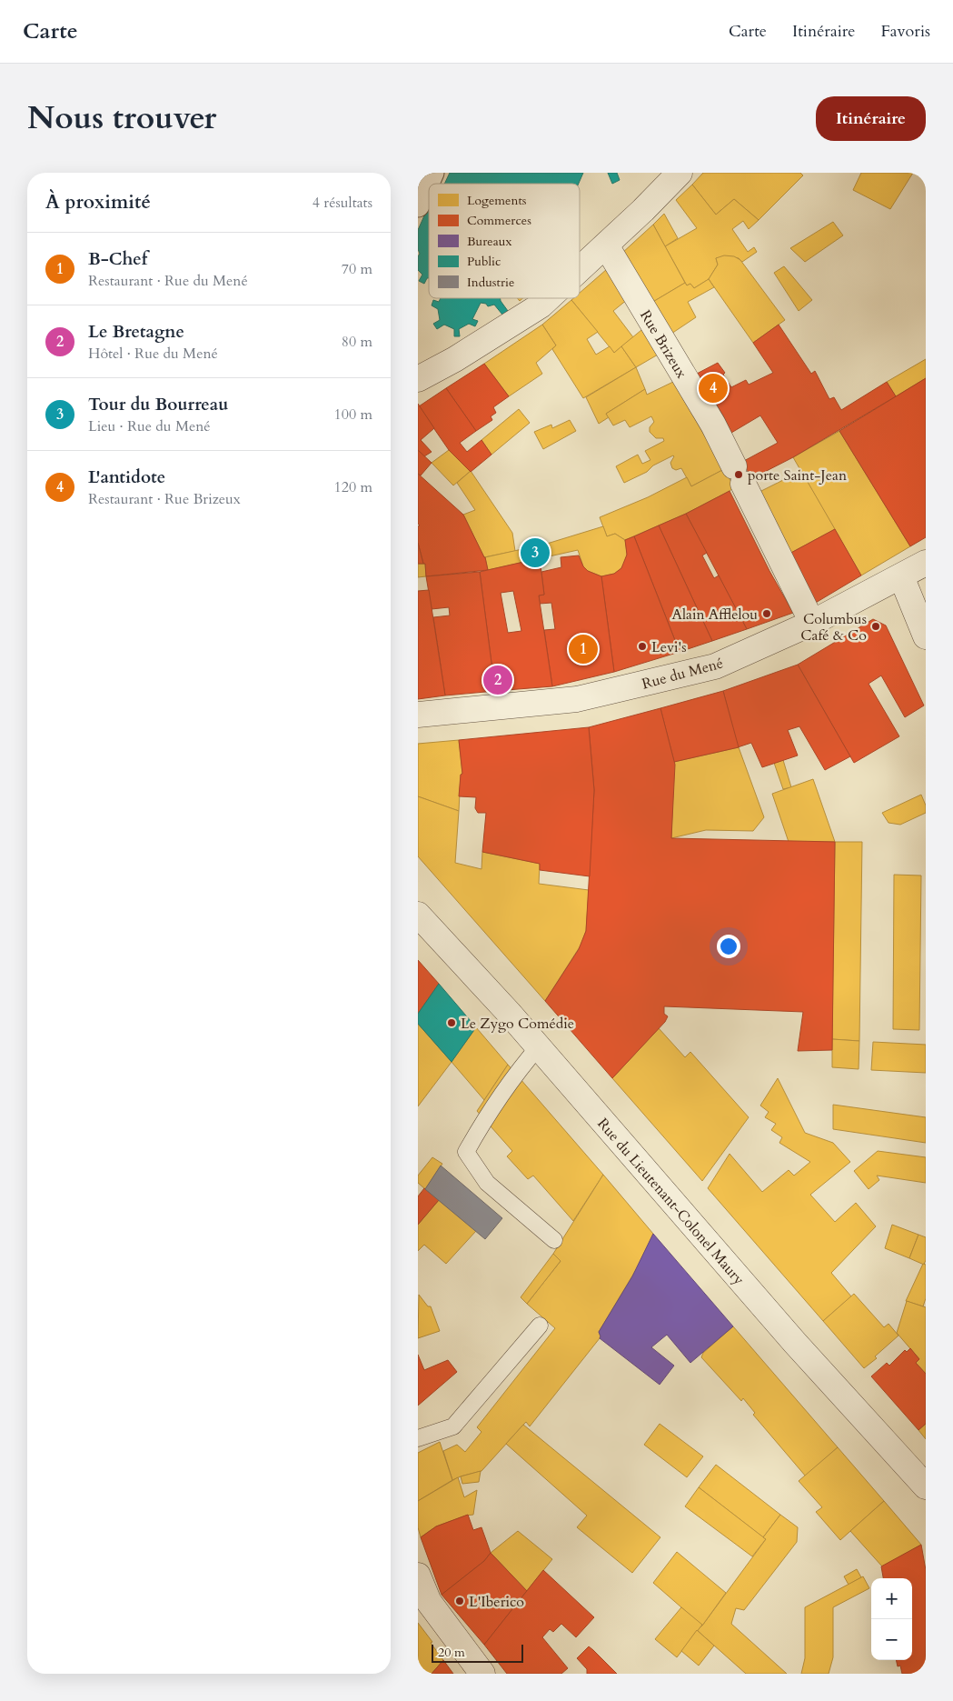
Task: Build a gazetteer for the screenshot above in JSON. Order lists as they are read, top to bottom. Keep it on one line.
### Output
{"streets":{"street":["Rue Brizeux","Rue du Mené","Rue du Lieutenant-Colonel Maury"]},"crossings":[["Rue Brizeux","Rue du Mené"]],"places":["porte Saint-Jean","Alain Afflelou","Columbus Café & Co","Levi's","Le Zygo Comédie","L'Iberico"],"legend":["Logements","Commerces","Bureaux","Public","Industrie"],"scale_bar":"20 m","page":{"header":"Carte","nav":["Carte","Itinéraire","Favoris"],"title":"Nous trouver","buttons":"Itinéraire","heading":["À proximité","4 résultats"],"list":[{"mark":"1","name":"B-Chef","note":"Restaurant · Rue du Mené","value":"70 m"},{"mark":"2","name":"Le Bretagne","note":"Hôtel · Rue du Mené","value":"80 m"},{"mark":"3","name":"Tour du Bourreau","note":"Lieu · Rue du Mené","value":"100 m"},{"mark":"4","name":"L'antidote","note":"Restaurant · Rue Brizeux","value":"120 m"}],"pins":["4","3","1","2"],"map_buttons":["+","−"],"scale":"20 m"}}
